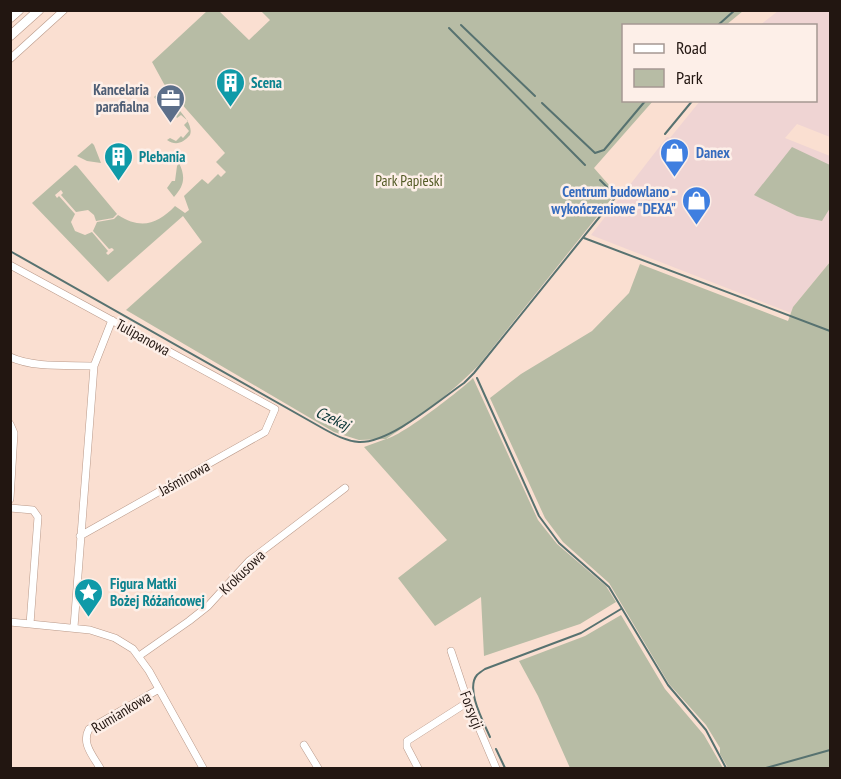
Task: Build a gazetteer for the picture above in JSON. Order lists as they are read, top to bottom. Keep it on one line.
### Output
{"streets":{"street":["Tulipanowa","Jaśminowa","Krokusowa","Forsycji","Rumiankowa"]},"crossings":[["Tulipanowa","Jaśminowa"]],"water":["Czekaj"],"parks":["Park Papieski"],"places":{"building":["Scena","Plebania"],"office":["Kancelaria parafialna"],"shop":["Danex","Centrum budowlano - wykończeniowe \"DEXA\""],"place":["Figura Matki Bożej Różańcowej"]},"legend":["Road","Park"]}
